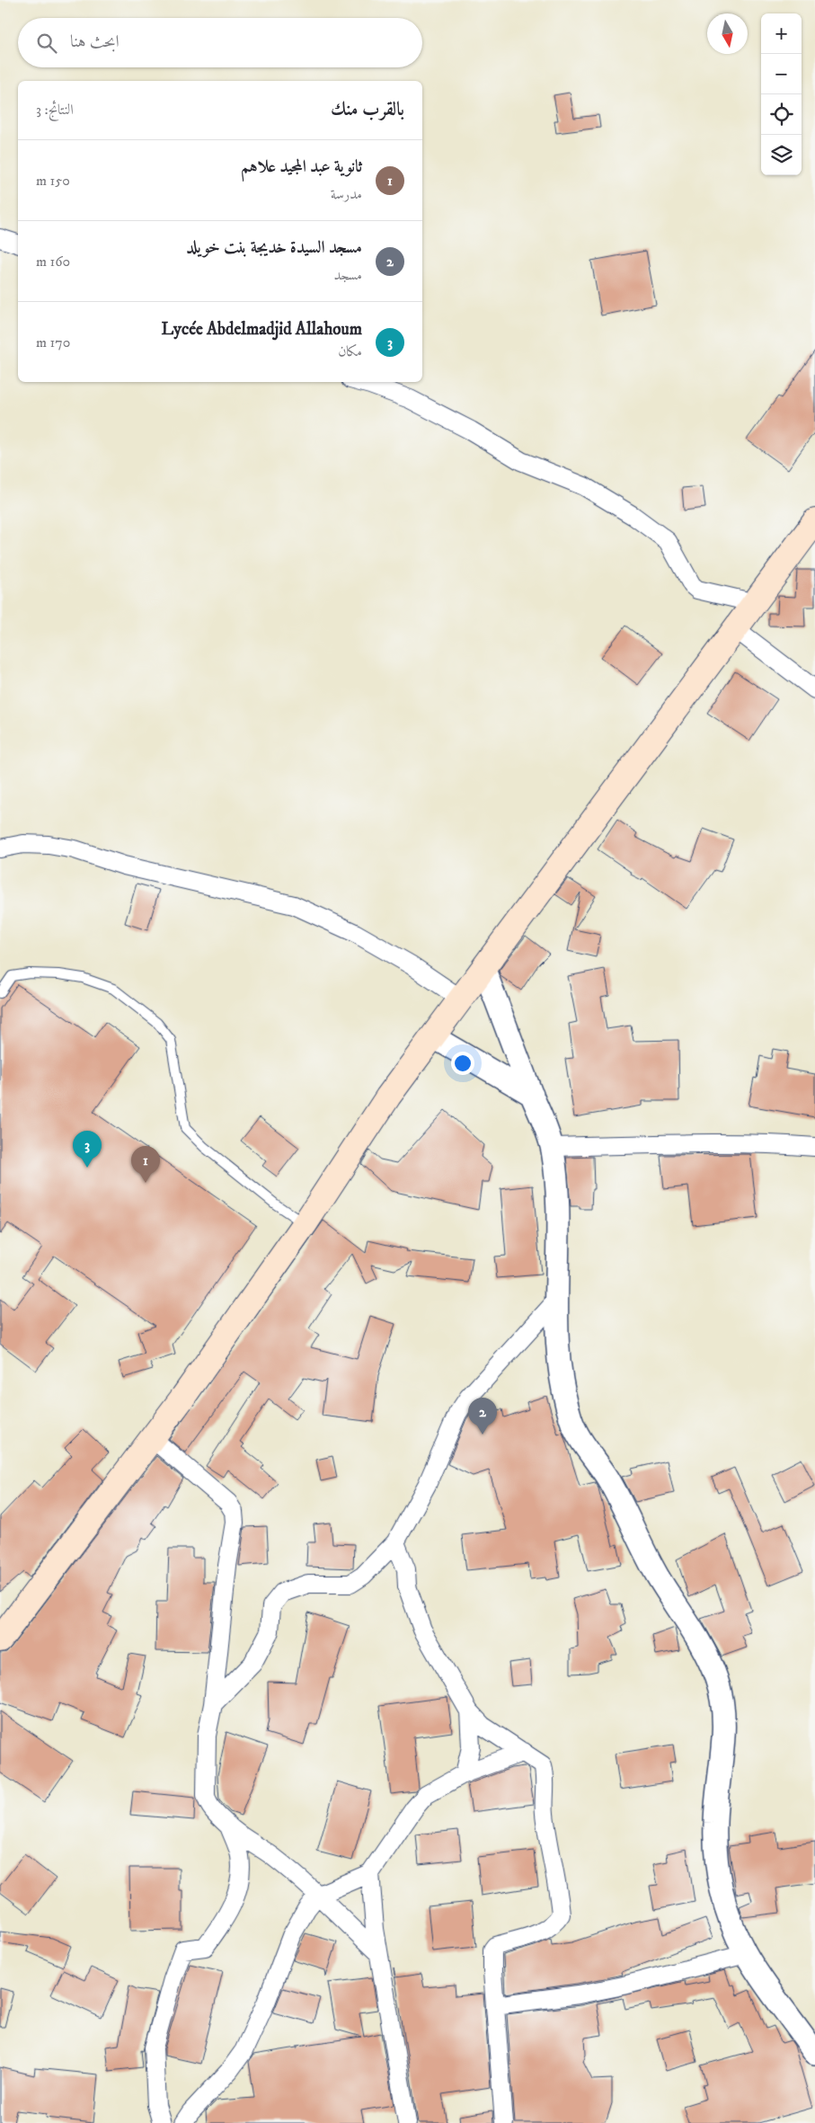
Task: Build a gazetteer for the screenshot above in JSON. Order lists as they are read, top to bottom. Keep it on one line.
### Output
{"north":"bottom","page":{"map_buttons":["+","−"],"search":"ابحث هنا","heading":["بالقرب منك","النتائج: 3"],"list":[{"mark":"1","name":"ثانوية عبد المجيد علاهم","note":"مدرسة","value":"150 m"},{"mark":"2","name":"مسجد السيدة خديجة بنت خويلد","note":"مسجد","value":"160 m"},{"mark":"3","name":"Lycée Abdelmadjid Allahoum","note":"مكان","value":"170 m"}],"pins":["3","1","2"]}}
